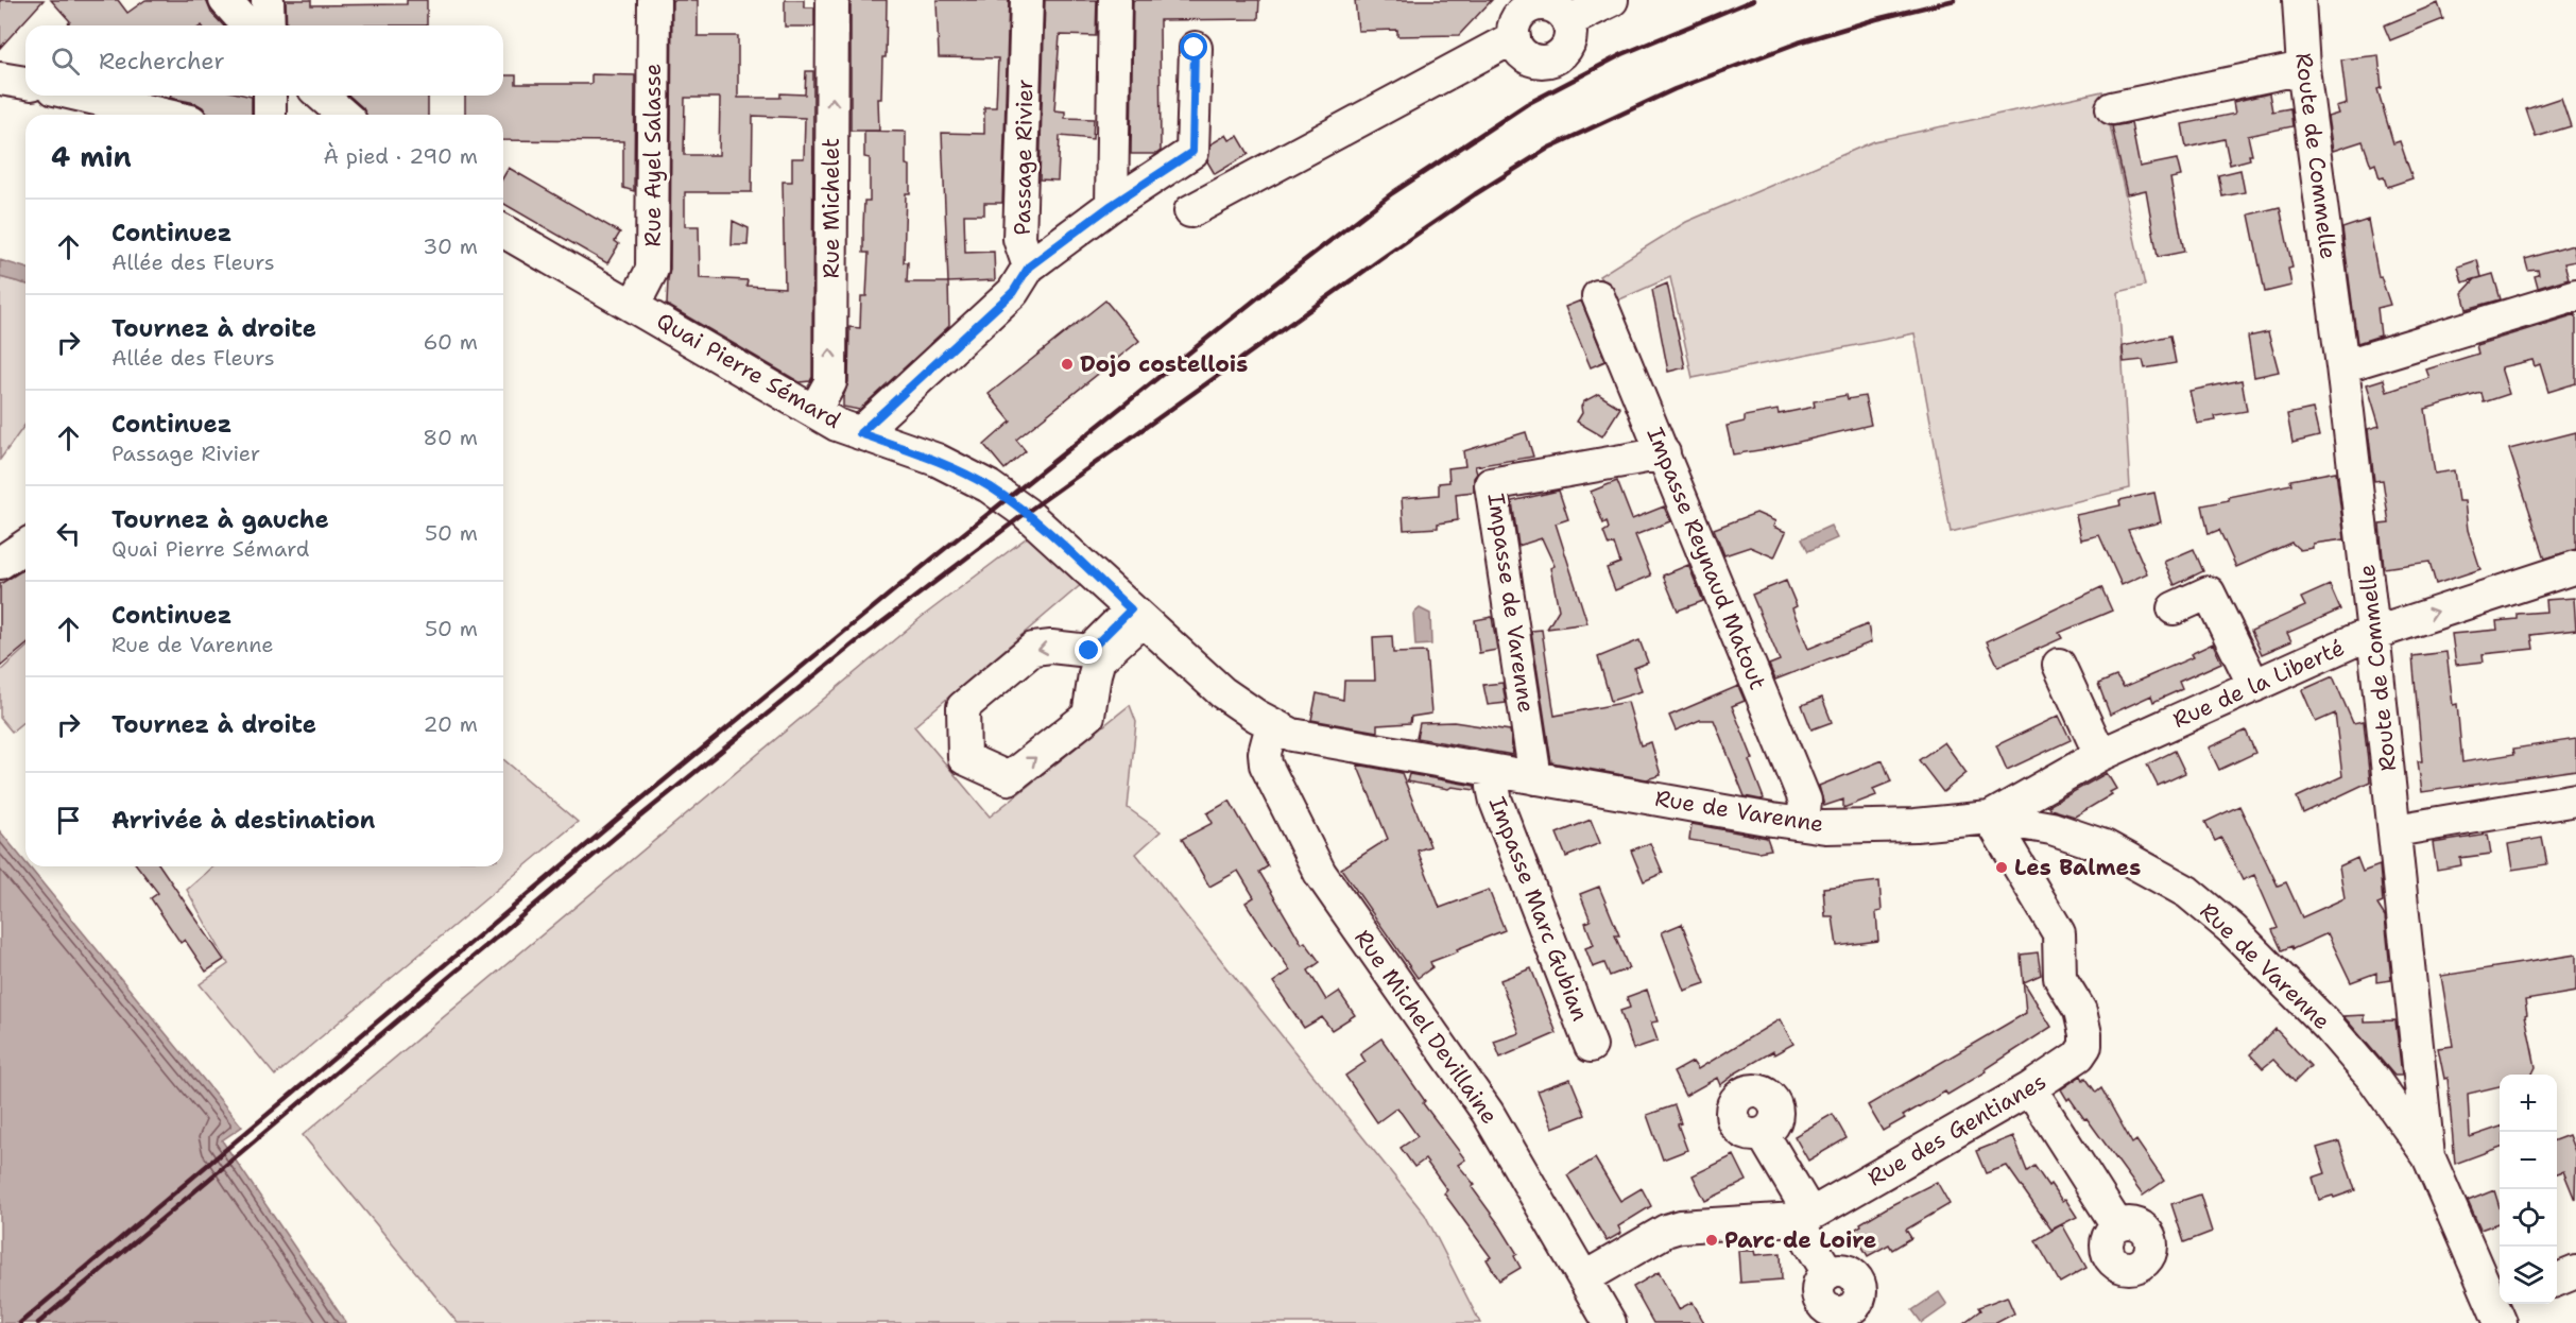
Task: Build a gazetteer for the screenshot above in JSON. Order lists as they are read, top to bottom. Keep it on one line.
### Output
{"streets":{"street":["Rue Ayel Salasse","Route de Commelle","Passage Rivier","Rue Michelet","Quai Pierre Sémard","Impasse Reynaud Matout","Impasse de Varenne","Rue de la Liberté","Rue de Varenne","Impasse Marc Gubian","Rue Michel Devillaine","Rue des Gentianes"]},"crossings":[["Rue Ayel Salasse","Quai Pierre Sémard"],["Route de Commelle","Rue de la Liberté"],["Route de Commelle","Rue de Varenne"],["Passage Rivier","Quai Pierre Sémard"],["Rue Michelet","Quai Pierre Sémard"],["Quai Pierre Sémard","Rue de Varenne"],["Impasse Reynaud Matout","Impasse de Varenne"],["Impasse Reynaud Matout","Rue de Varenne"],["Impasse de Varenne","Rue de Varenne"],["Rue de la Liberté","Rue de Varenne"],["Rue de la Liberté","Rue des Gentianes"],["Rue de Varenne","Impasse Marc Gubian"],["Rue de Varenne","Rue Michel Devillaine"],["Rue de Varenne","Rue des Gentianes"],["Rue Michel Devillaine","Rue des Gentianes"]],"places":["Dojo costellois","Les Balmes","Parc de Loire"],"page":{"search":"Rechercher","heading":["4 min","À pied · 290 m"],"list":[["Continuez","Allée des Fleurs","30 m"],["Tournez à droite","Allée des Fleurs","60 m"],["Continuez","Passage Rivier","80 m"],["Tournez à gauche","Quai Pierre Sémard","50 m"],["Continuez","Rue de Varenne","50 m"],["Tournez à droite","20 m"],"Arrivée à destination"],"map_buttons":["+","−"]}}
